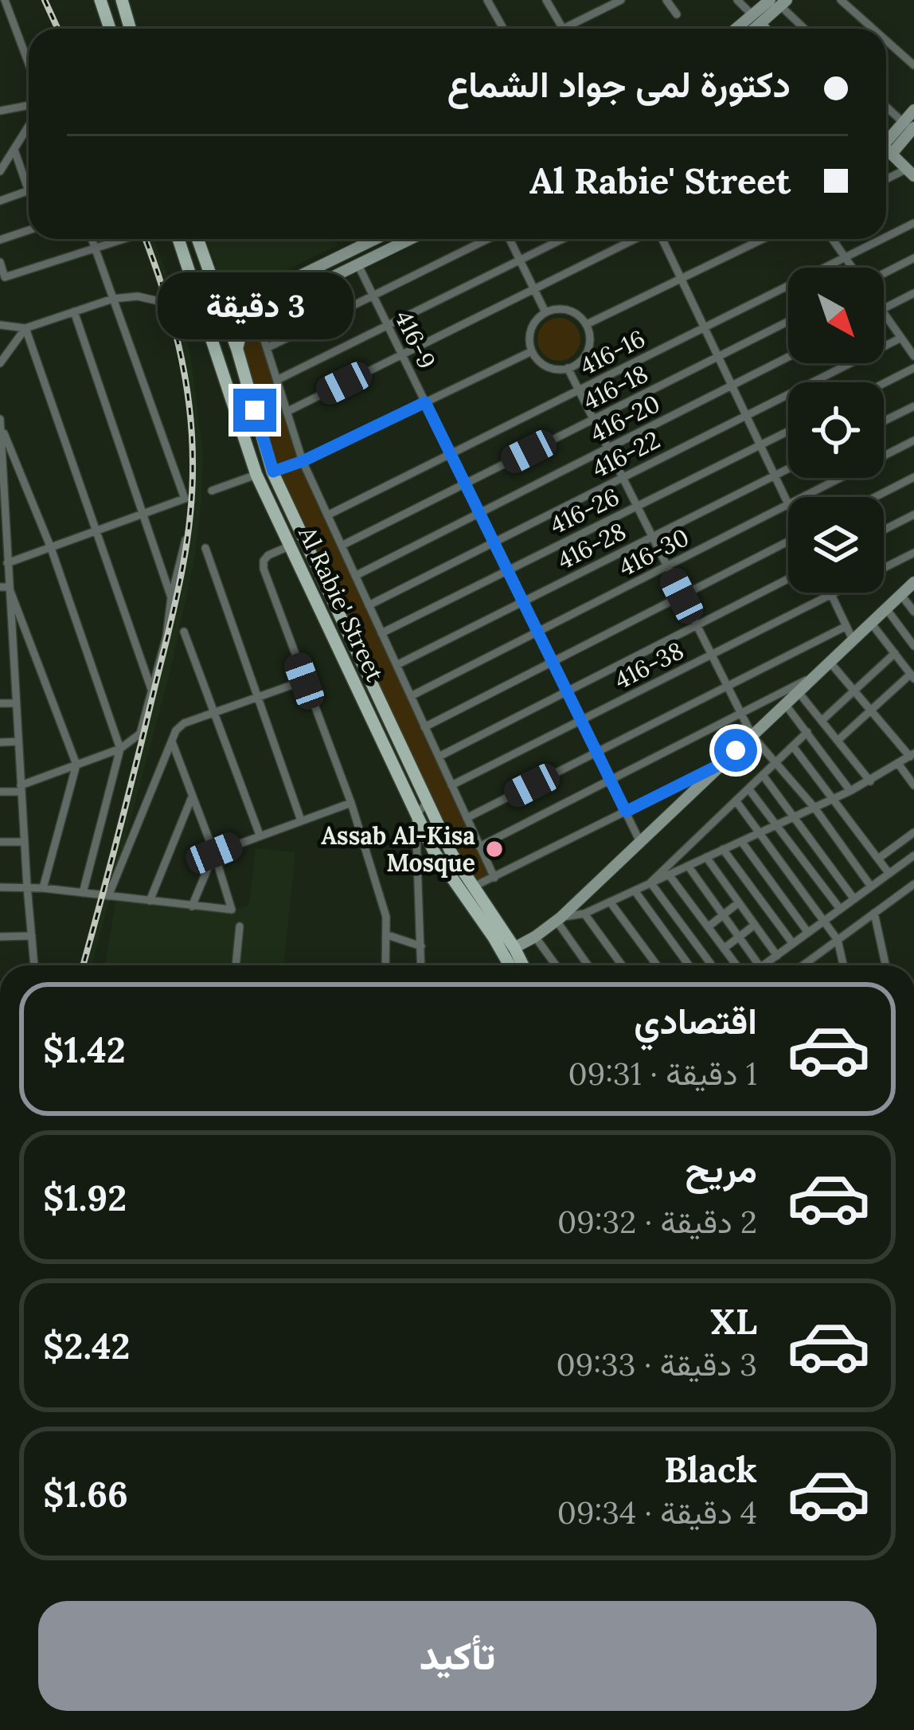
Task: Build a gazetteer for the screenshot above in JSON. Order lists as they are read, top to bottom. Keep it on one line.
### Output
{"streets":{"main road":["Al Rabie' Street"],"street":["416-9","416-16","416-18","416-20","416-22","416-26","416-28","416-30","416-38"]},"crossings":[["416-9","416-16"],["416-9","416-18"],["416-9","416-20"],["416-9","416-22"],["416-9","416-26"],["416-9","416-28"],["416-9","416-30"],["416-9","416-38"]],"places":["Assab Al-Kisa Mosque"],"north":"bottom right","page":{"banner":["دكتورة لمى جواد الشماع","Al Rabie' Street"],"bubble":"3 دقيقة","list":[{"name":"اقتصادي","note":"1 دقيقة · 09:31","value":"$1.42"},{"name":"مريح","note":"2 دقيقة · 09:32","value":"$1.92"},{"name":"XL","note":"3 دقيقة · 09:33","value":"$2.42"},{"name":"Black","note":"4 دقيقة · 09:34","value":"$1.66"}],"buttons":"تأكيد"}}
